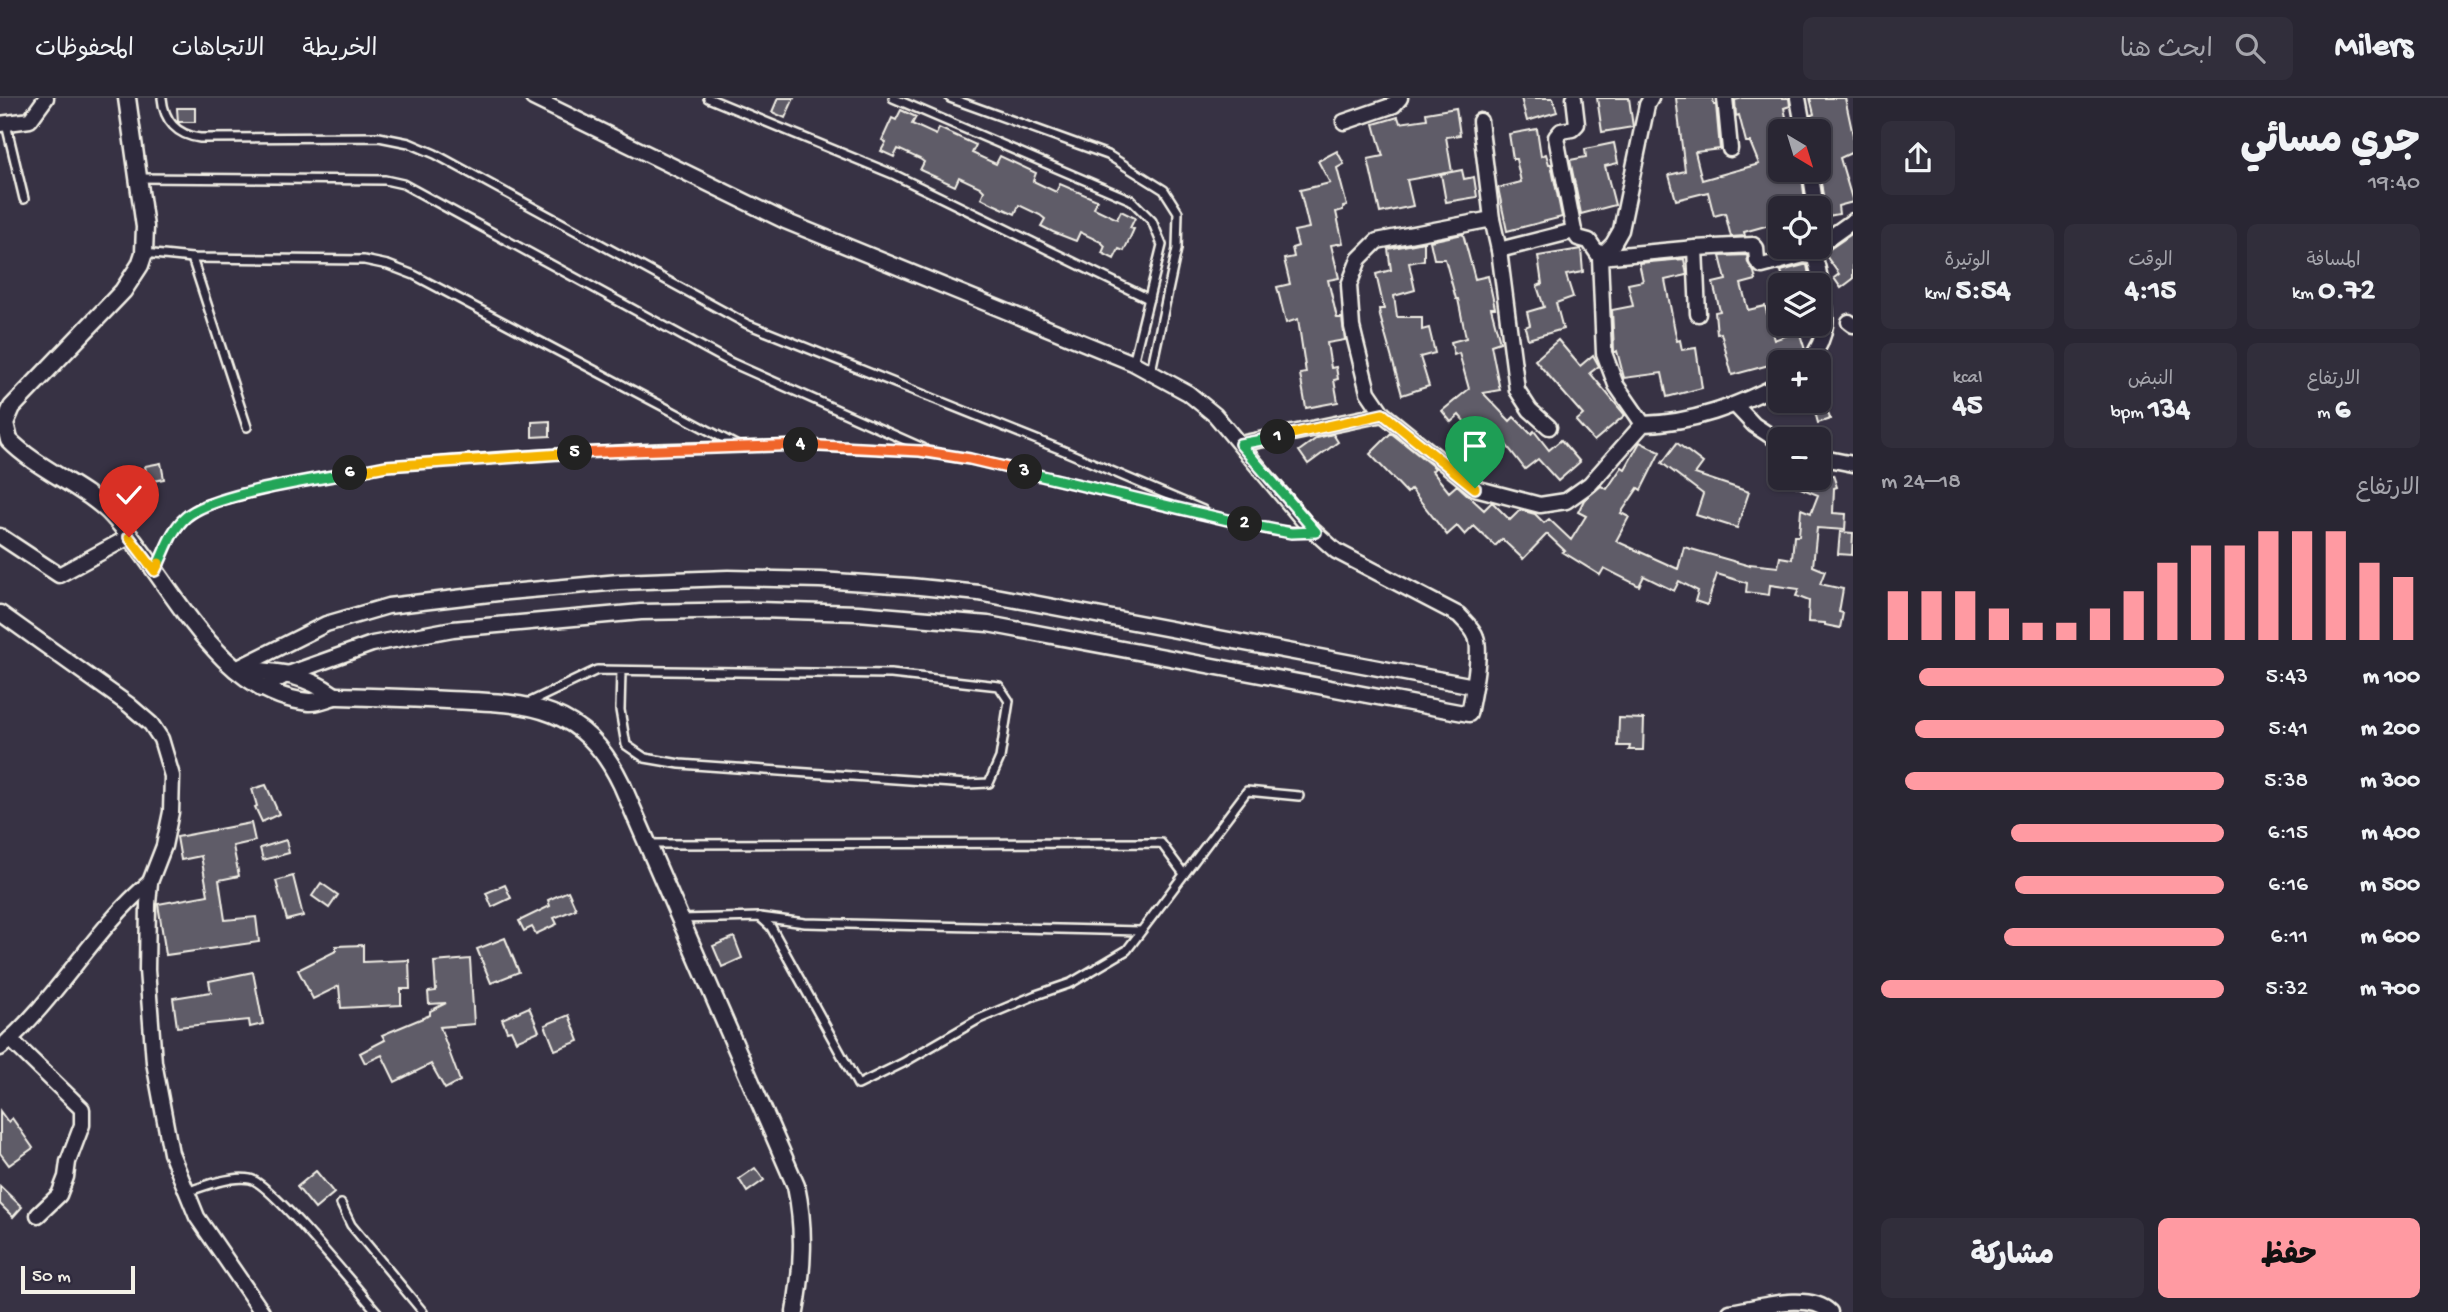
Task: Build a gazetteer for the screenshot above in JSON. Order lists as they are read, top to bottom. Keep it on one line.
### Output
{"scale_bar":"50 m","north":"bottom right","page":{"header":"Milers","search":"ابحث هنا","nav":["الخريطة","الاتجاهات","المحفوظات"],"heading":["جري مسائي","19:40"],"map_buttons":["+","−"],"stats":[["المسافة","0.72 km"],["الوقت","4:15"],["الوتيرة","5:54 /km"],["الارتفاع","6 m"],["النبض","134 bpm"],["kcal","45"]],"pins":["1","4","5","3","6","2"],"chart":["الارتفاع","18–24 m"],"list":[{"name":"100 m","note":"5:43"},{"name":"200 m","note":"5:41"},{"name":"300 m","note":"5:38"},{"name":"400 m","note":"6:15"},{"name":"500 m","note":"6:16"},{"name":"600 m","note":"6:11"},{"name":"700 m","note":"5:32"}],"buttons":["حفظ","مشاركة"],"scale":"50 m"}}
